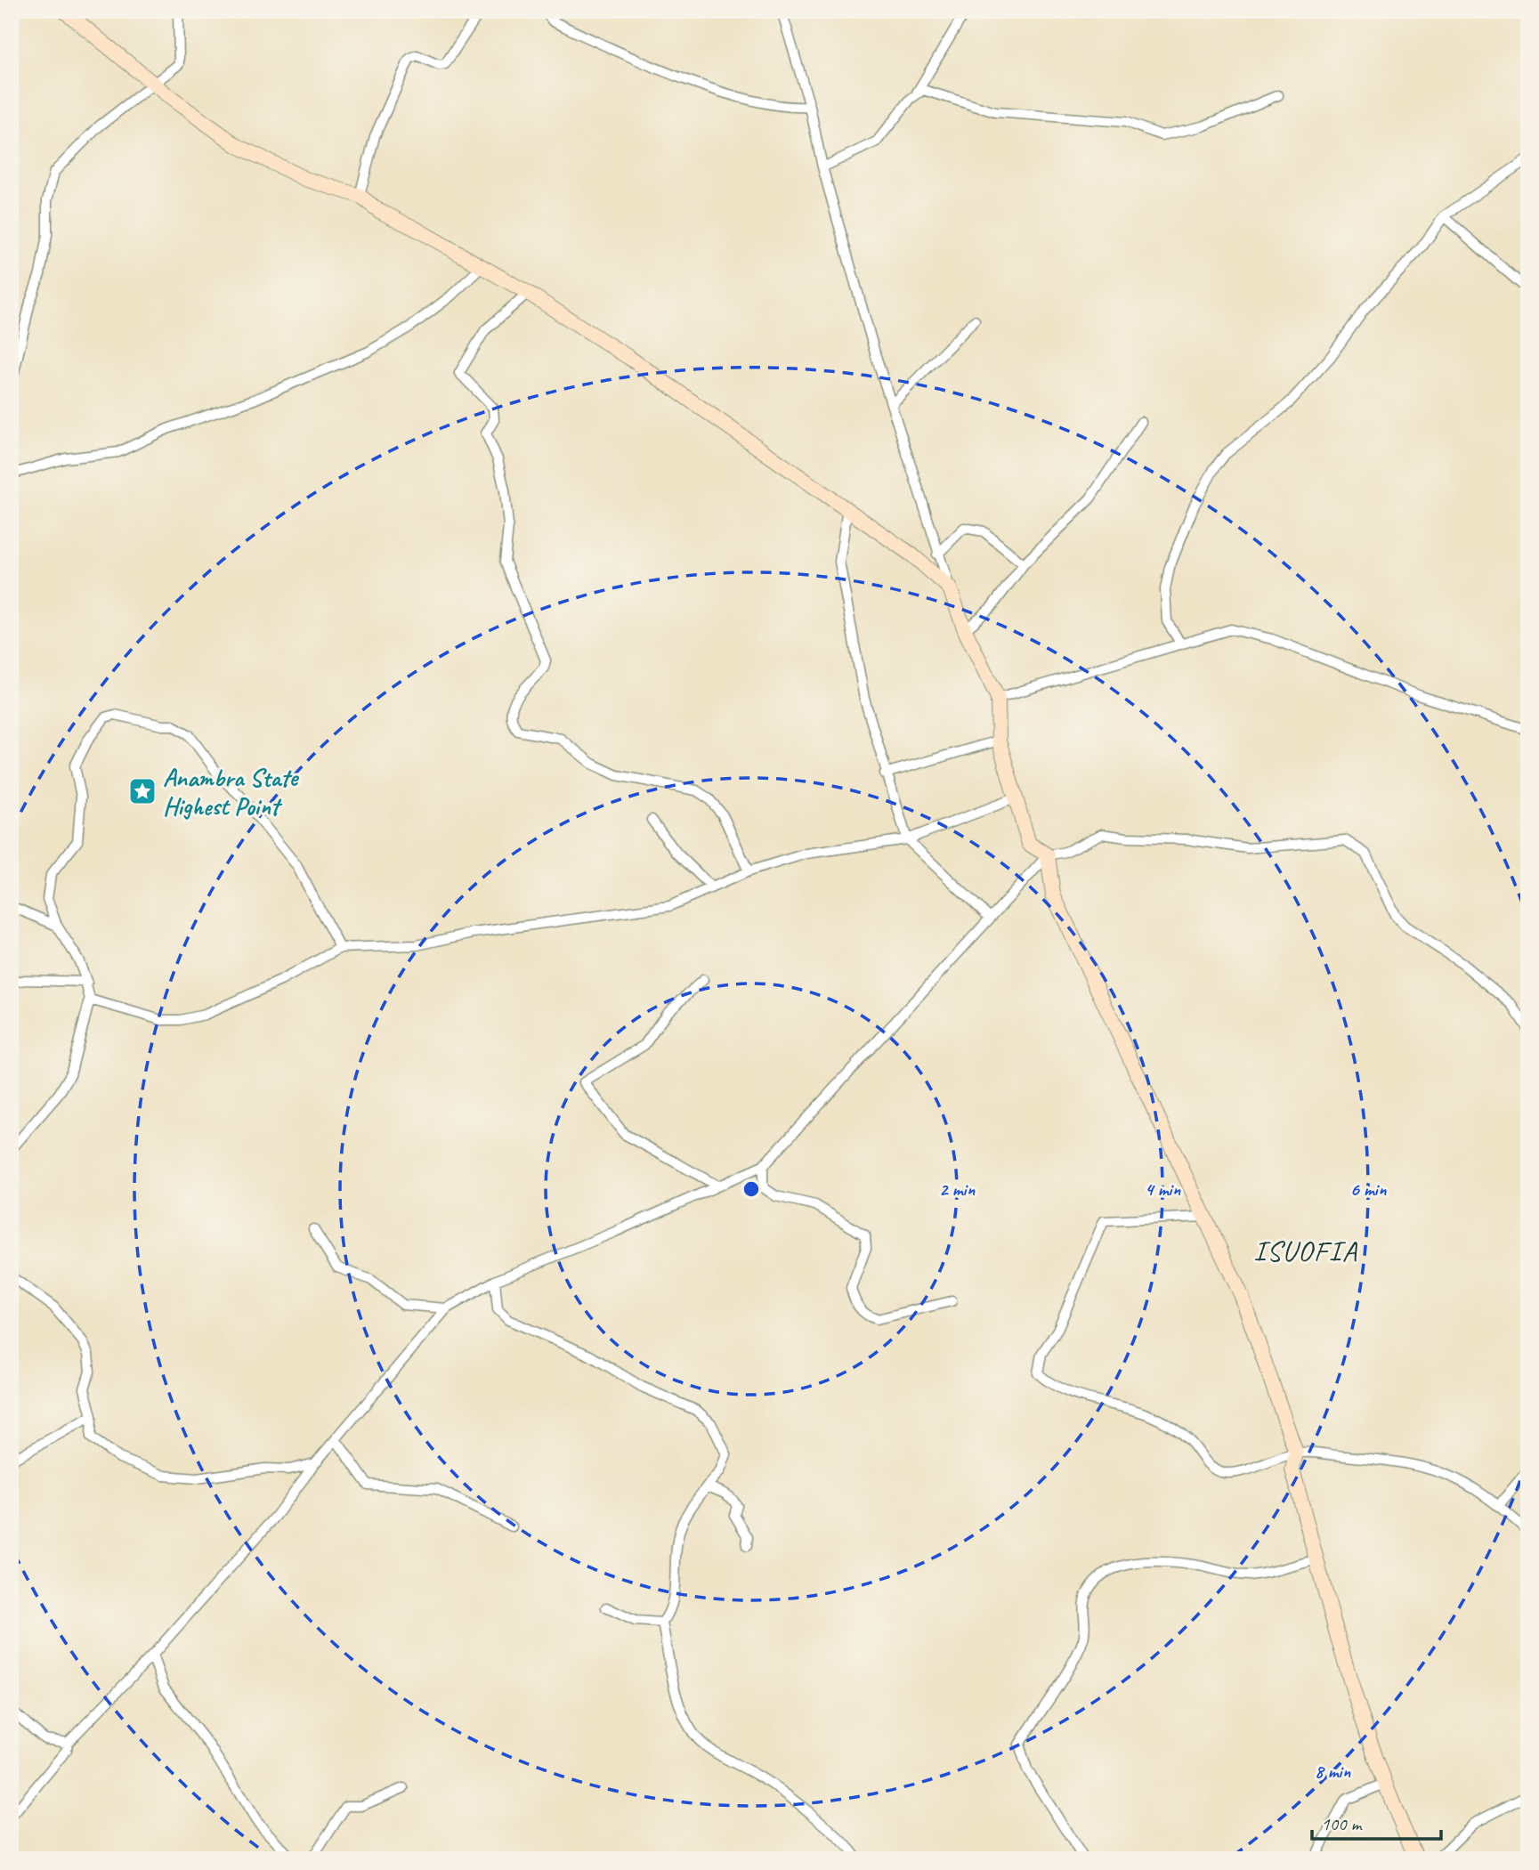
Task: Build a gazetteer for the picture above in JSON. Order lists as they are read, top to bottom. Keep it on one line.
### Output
{"districts":["ISUOFIA"],"places":{"place":["Anambra State Highest Point"]},"scale_bar":"100 m","rings":["2 min","4 min","6 min","8 min"]}
